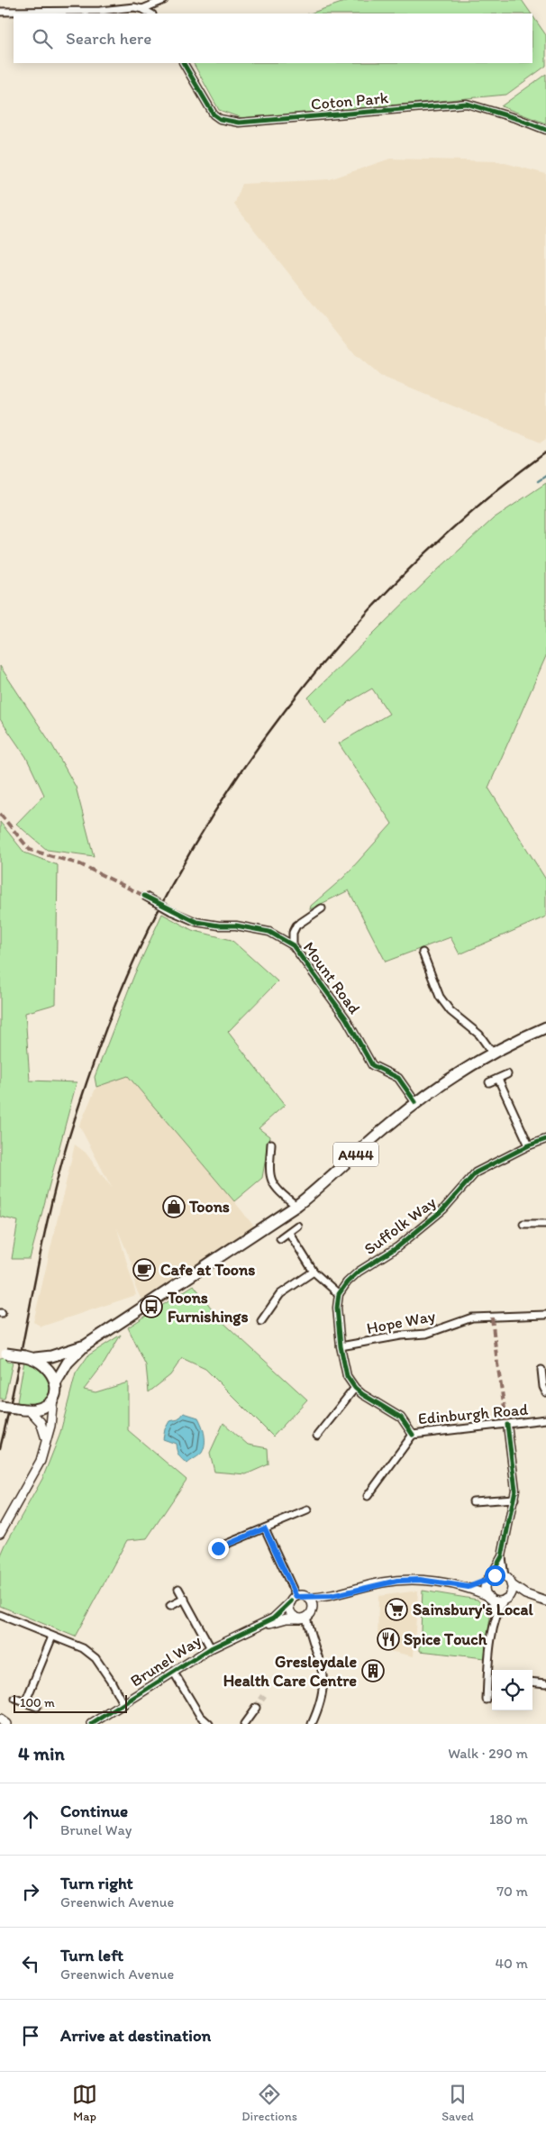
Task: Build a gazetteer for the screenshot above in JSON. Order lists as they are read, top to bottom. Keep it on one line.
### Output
{"streets":{"highway":["A444"],"street":["Coton Park","Mount Road","Suffolk Way","Hope Way","Edinburgh Road","Brunel Way"]},"crossings":[["Mount Road","A444"],["Hope Way","Edinburgh Road"]],"places":{"shop":["Toons"],"cafe":["Cafe at Toons"],"bus stop":["Toons Furnishings"],"supermarket":["Sainsbury's Local"],"restaurant":["Spice Touch"],"building":["Gresleydale Health Care Centre"]},"scale_bar":"100 m","page":{"search":"Search here","scale":"100 m","heading":["4 min","Walk · 290 m"],"list":[["Continue","Brunel Way","180 m"],["Turn right","Greenwich Avenue","70 m"],["Turn left","Greenwich Avenue","40 m"],"Arrive at destination"],"nav":["Map","Directions","Saved"]}}
